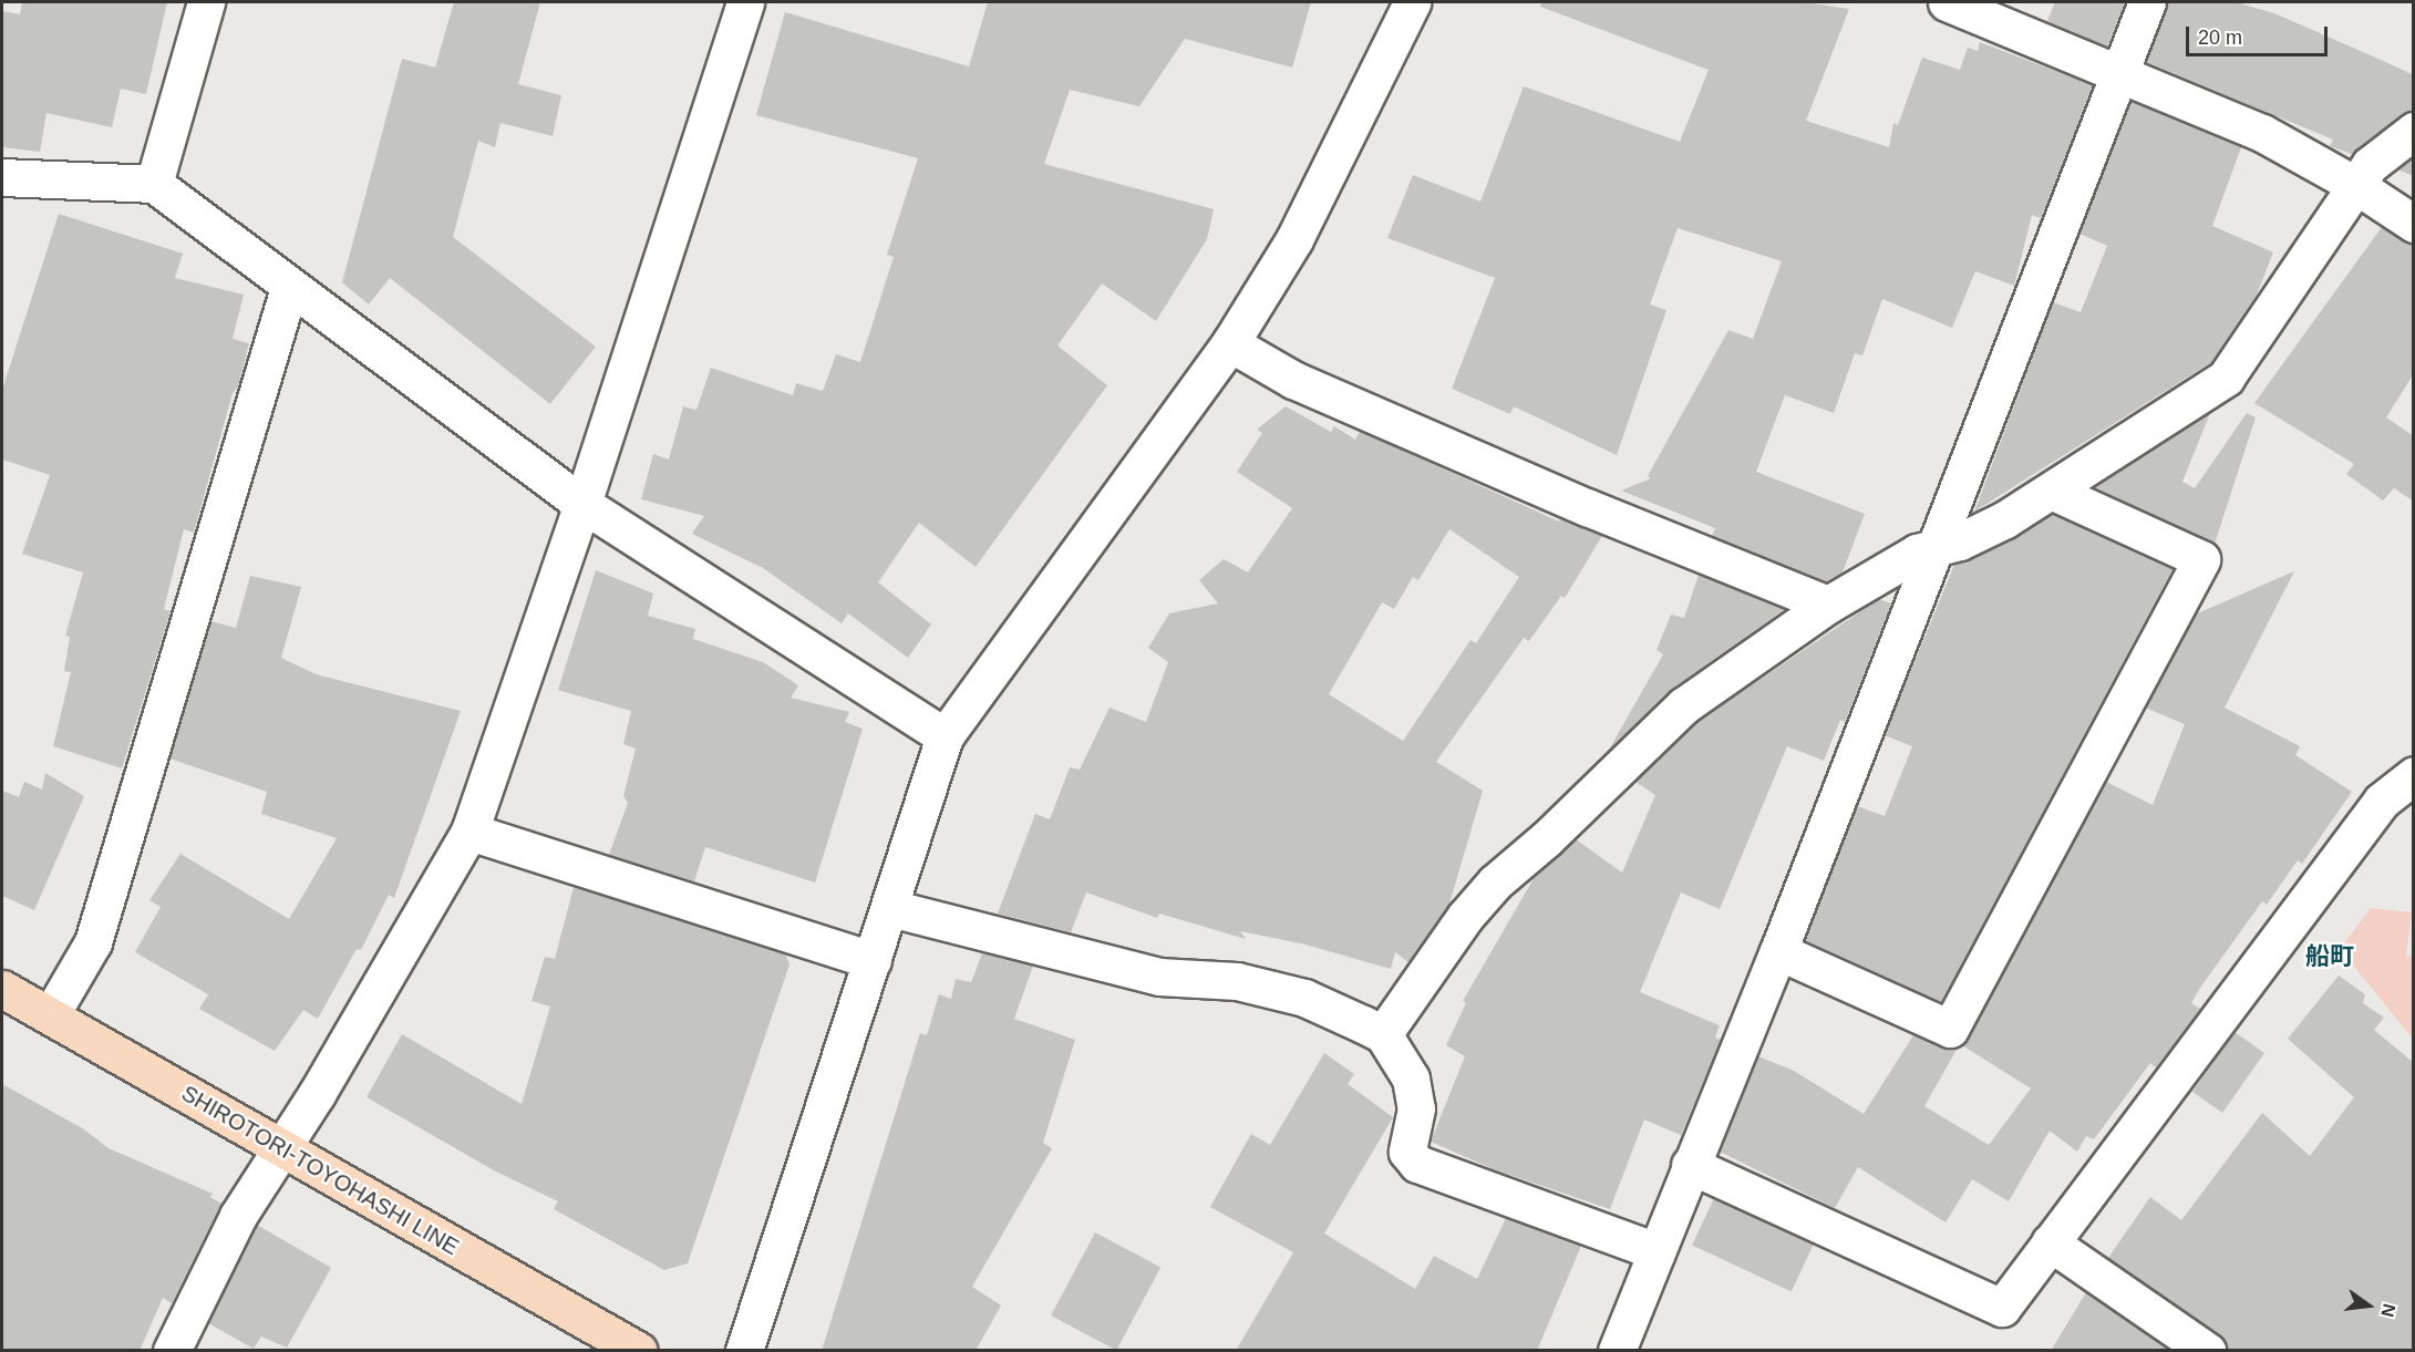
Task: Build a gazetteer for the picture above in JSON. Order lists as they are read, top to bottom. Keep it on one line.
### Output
{"streets":{"main road":["SHIROTORI-TOYOHASHI LINE"]},"districts":["船町"],"scale_bar":"20 m","north":"right"}
